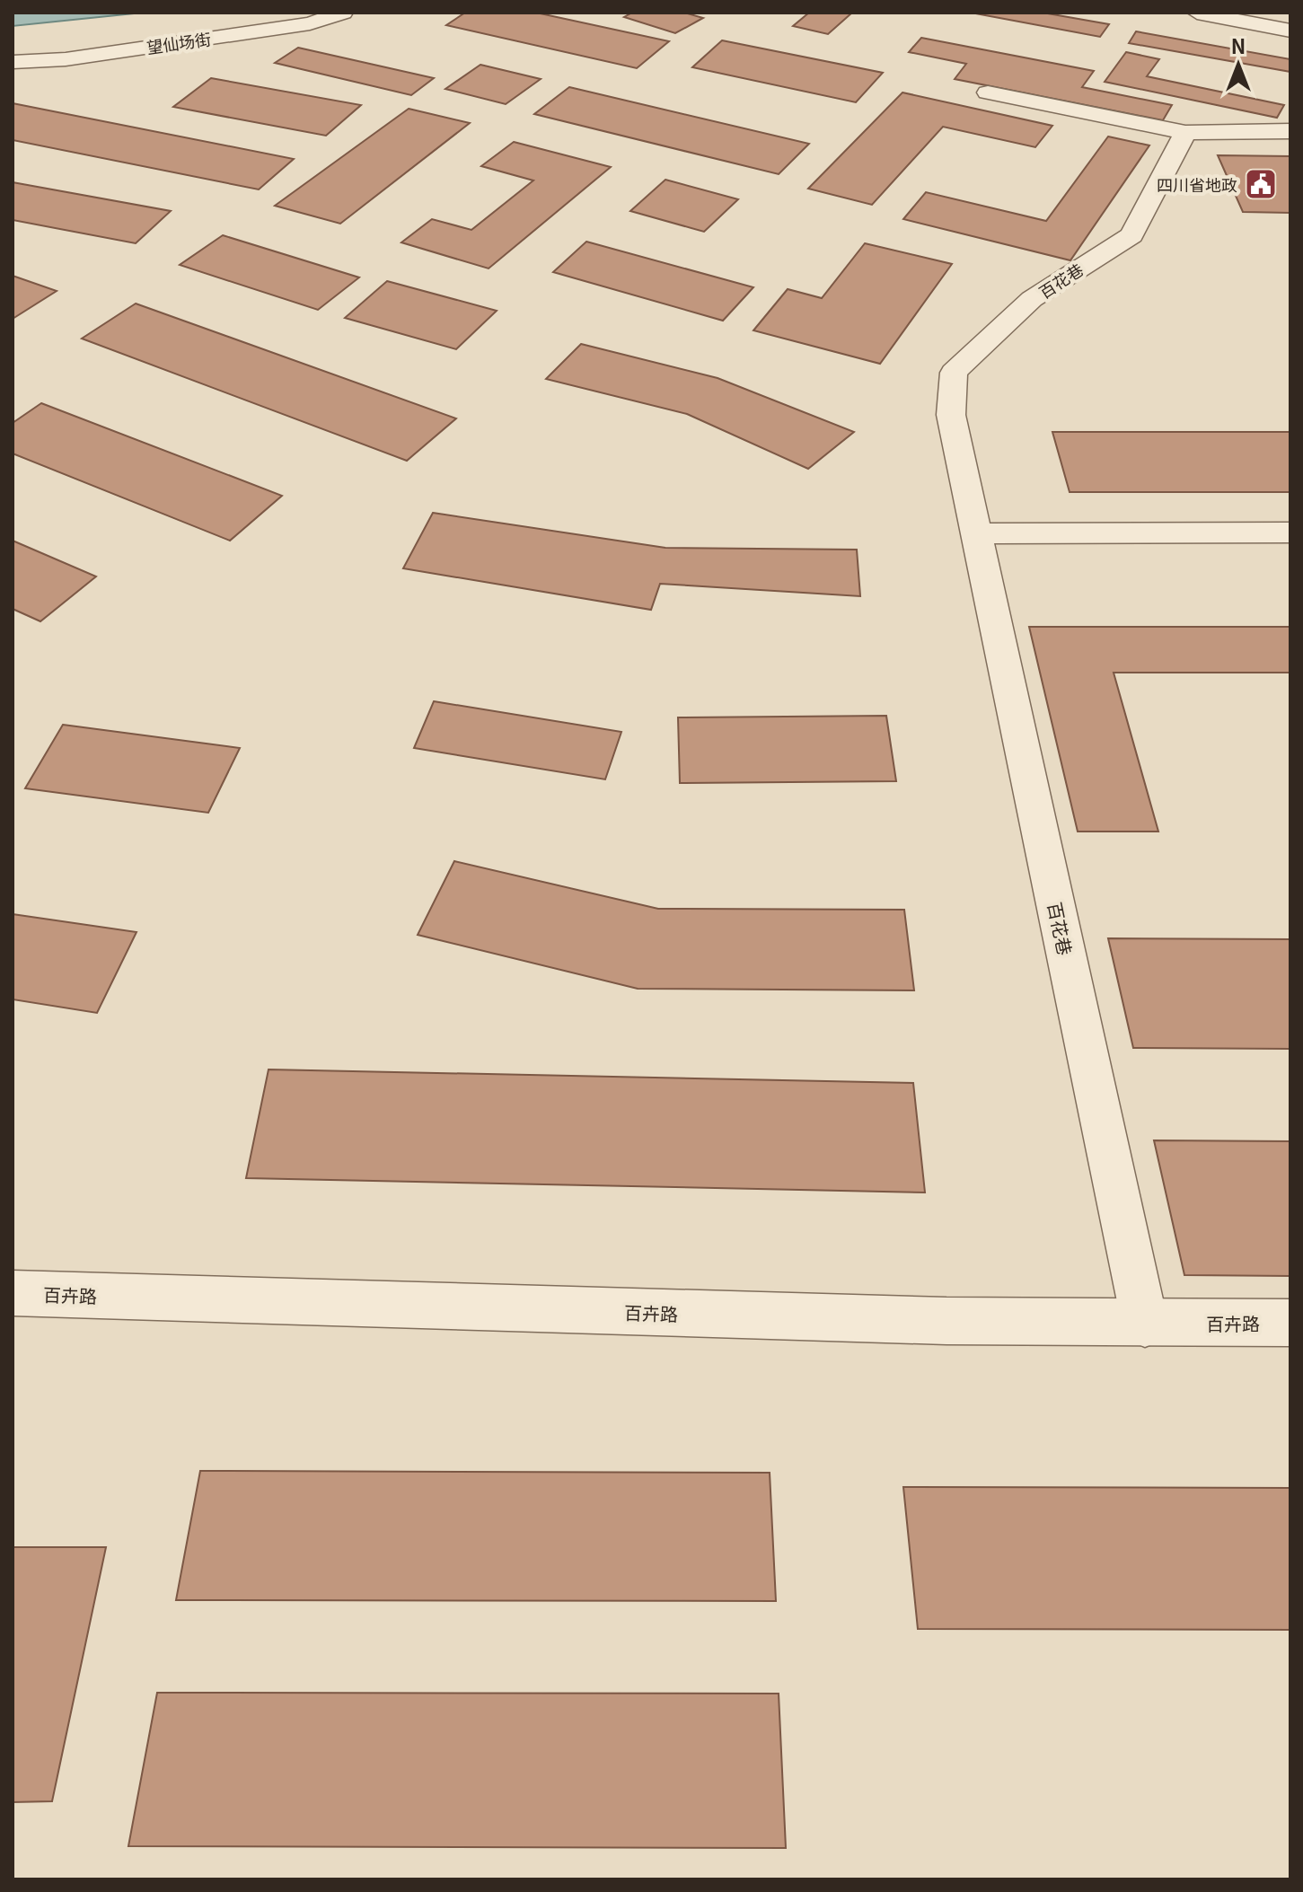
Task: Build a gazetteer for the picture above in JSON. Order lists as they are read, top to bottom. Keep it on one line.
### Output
{"streets":{"street":["望仙场街","百花巷","百卉路"]},"crossings":[["百花巷","百卉路"]],"places":{"public building":["四川省地政"]},"north":"top"}
